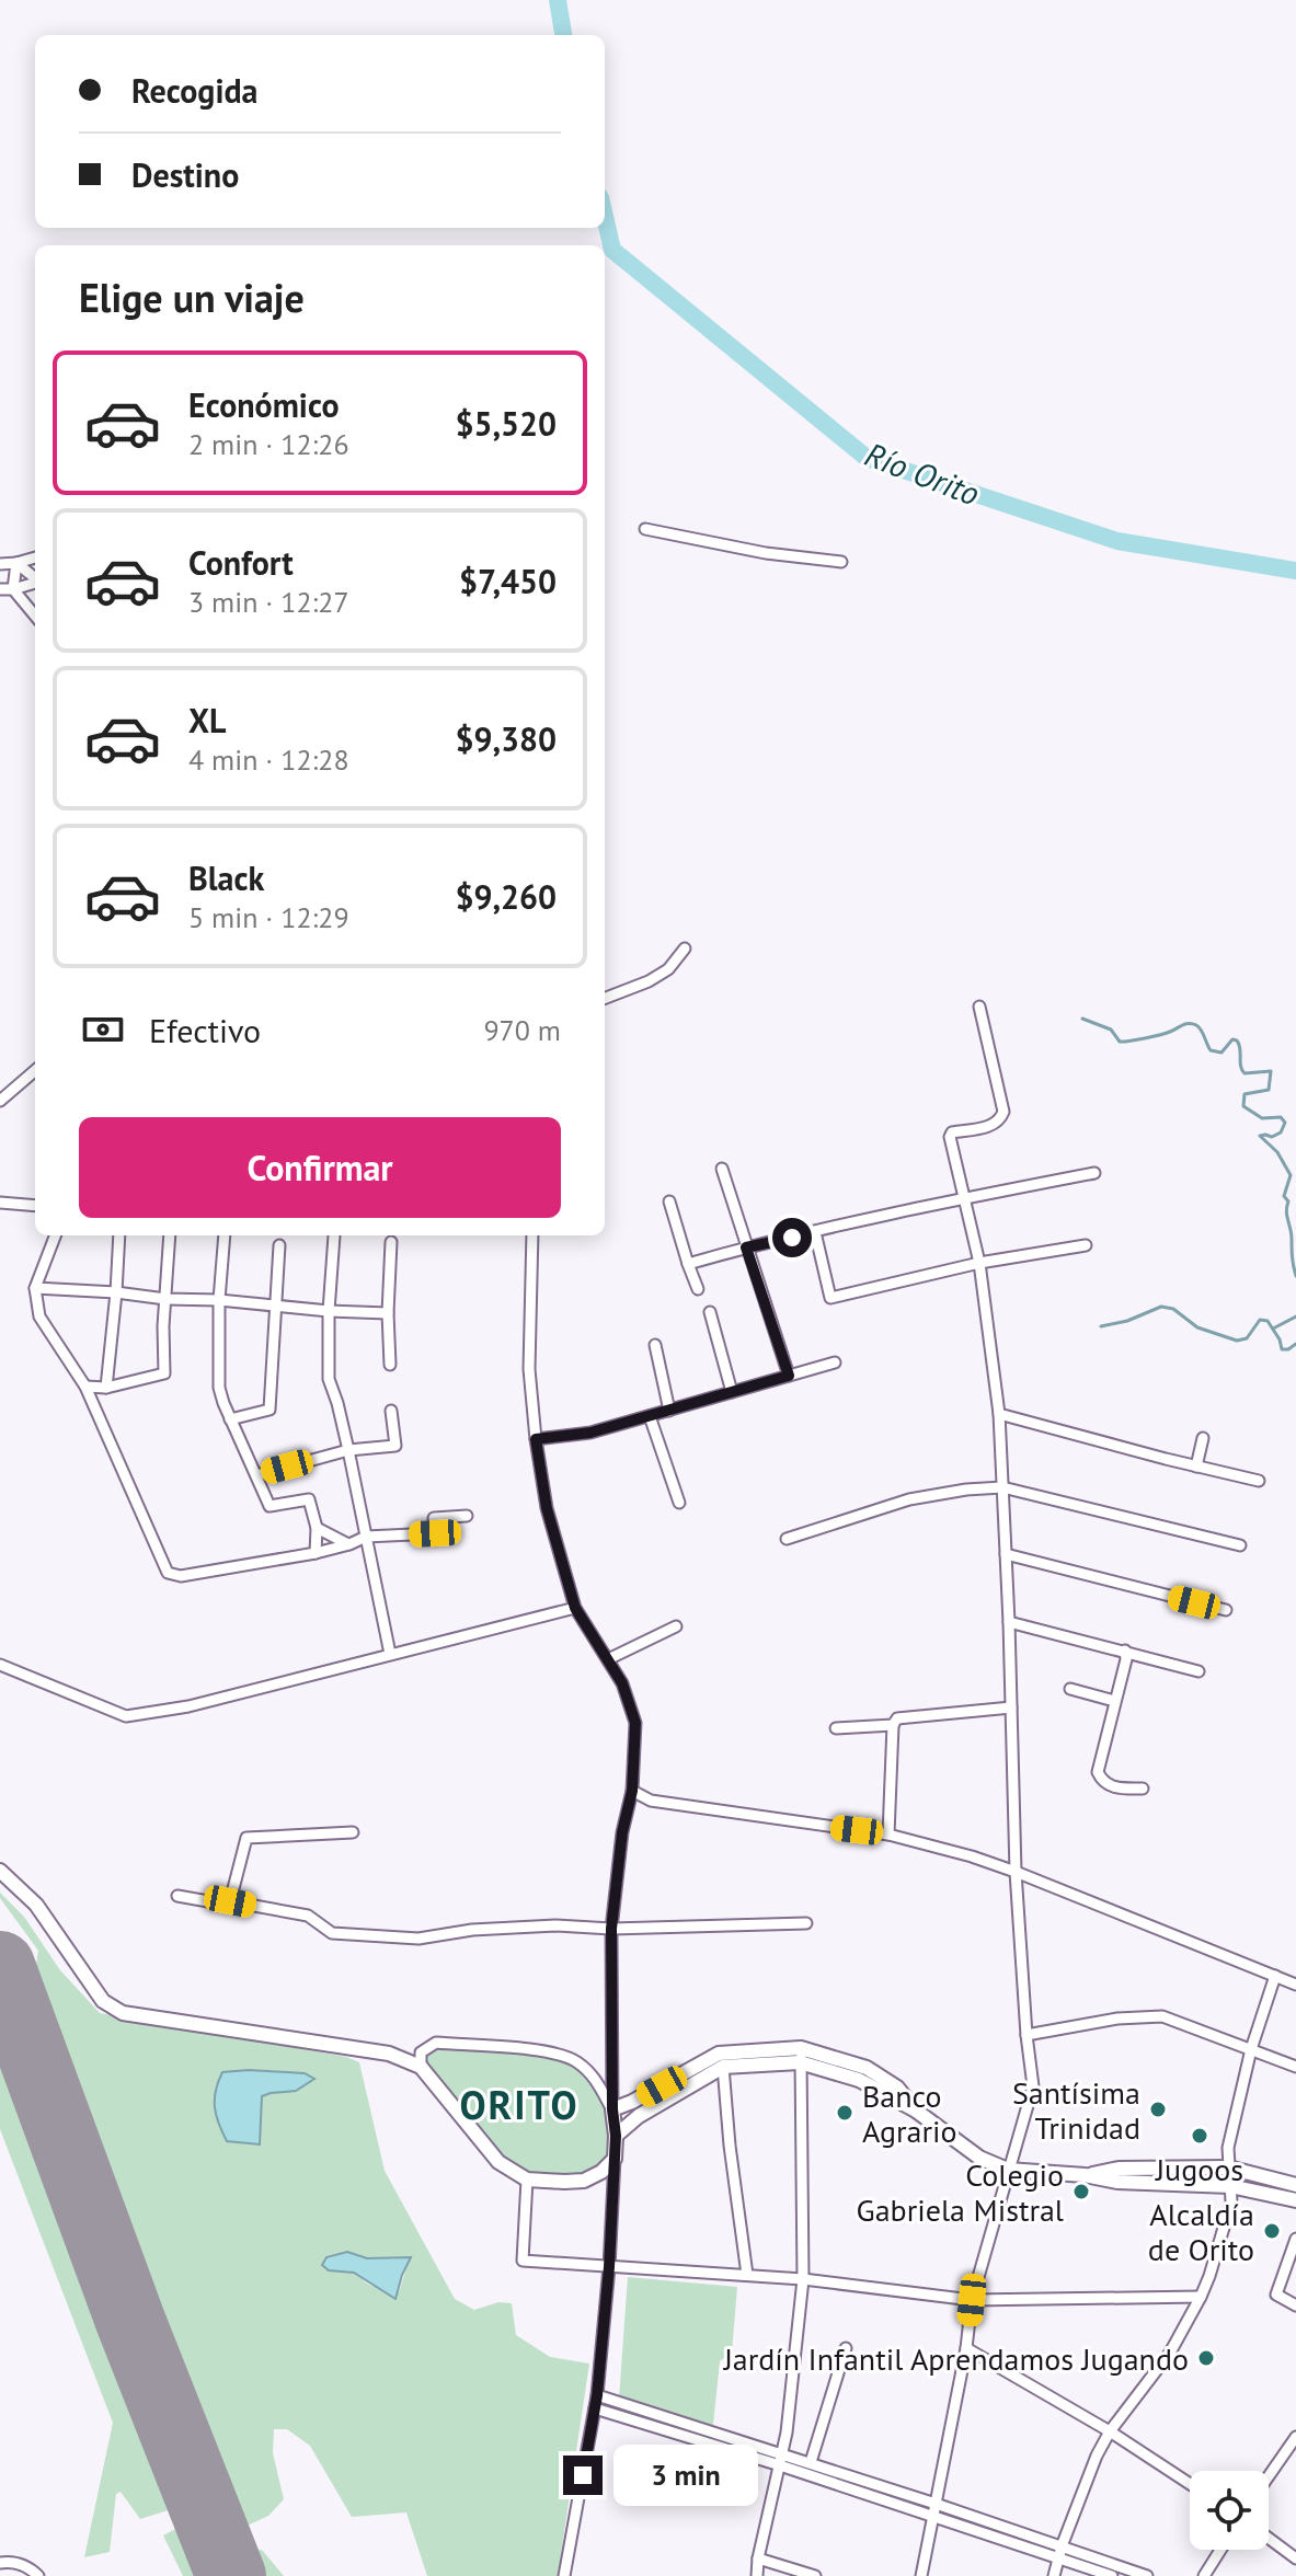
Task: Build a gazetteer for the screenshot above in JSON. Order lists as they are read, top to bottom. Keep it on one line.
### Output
{"districts":["ORITO"],"water":["Río Orito"],"places":["Santísima Trinidad","Banco Agrario","Jugoos","Colegio Gabriela Mistral","Alcaldía de Orito","Jardín Infantil Aprendamos Jugando"],"page":{"banner":["Recogida","Destino"],"heading":"Elige un viaje","list":[{"name":"Económico","note":"2 min · 12:26","value":"$5,520"},{"name":"Confort","note":"3 min · 12:27","value":"$7,450"},{"name":"XL","note":"4 min · 12:28","value":"$9,380"},{"name":"Black","note":"5 min · 12:29","value":"$9,260"}],"pay":["Efectivo","970 m"],"buttons":"Confirmar","bubble":"3 min"}}
